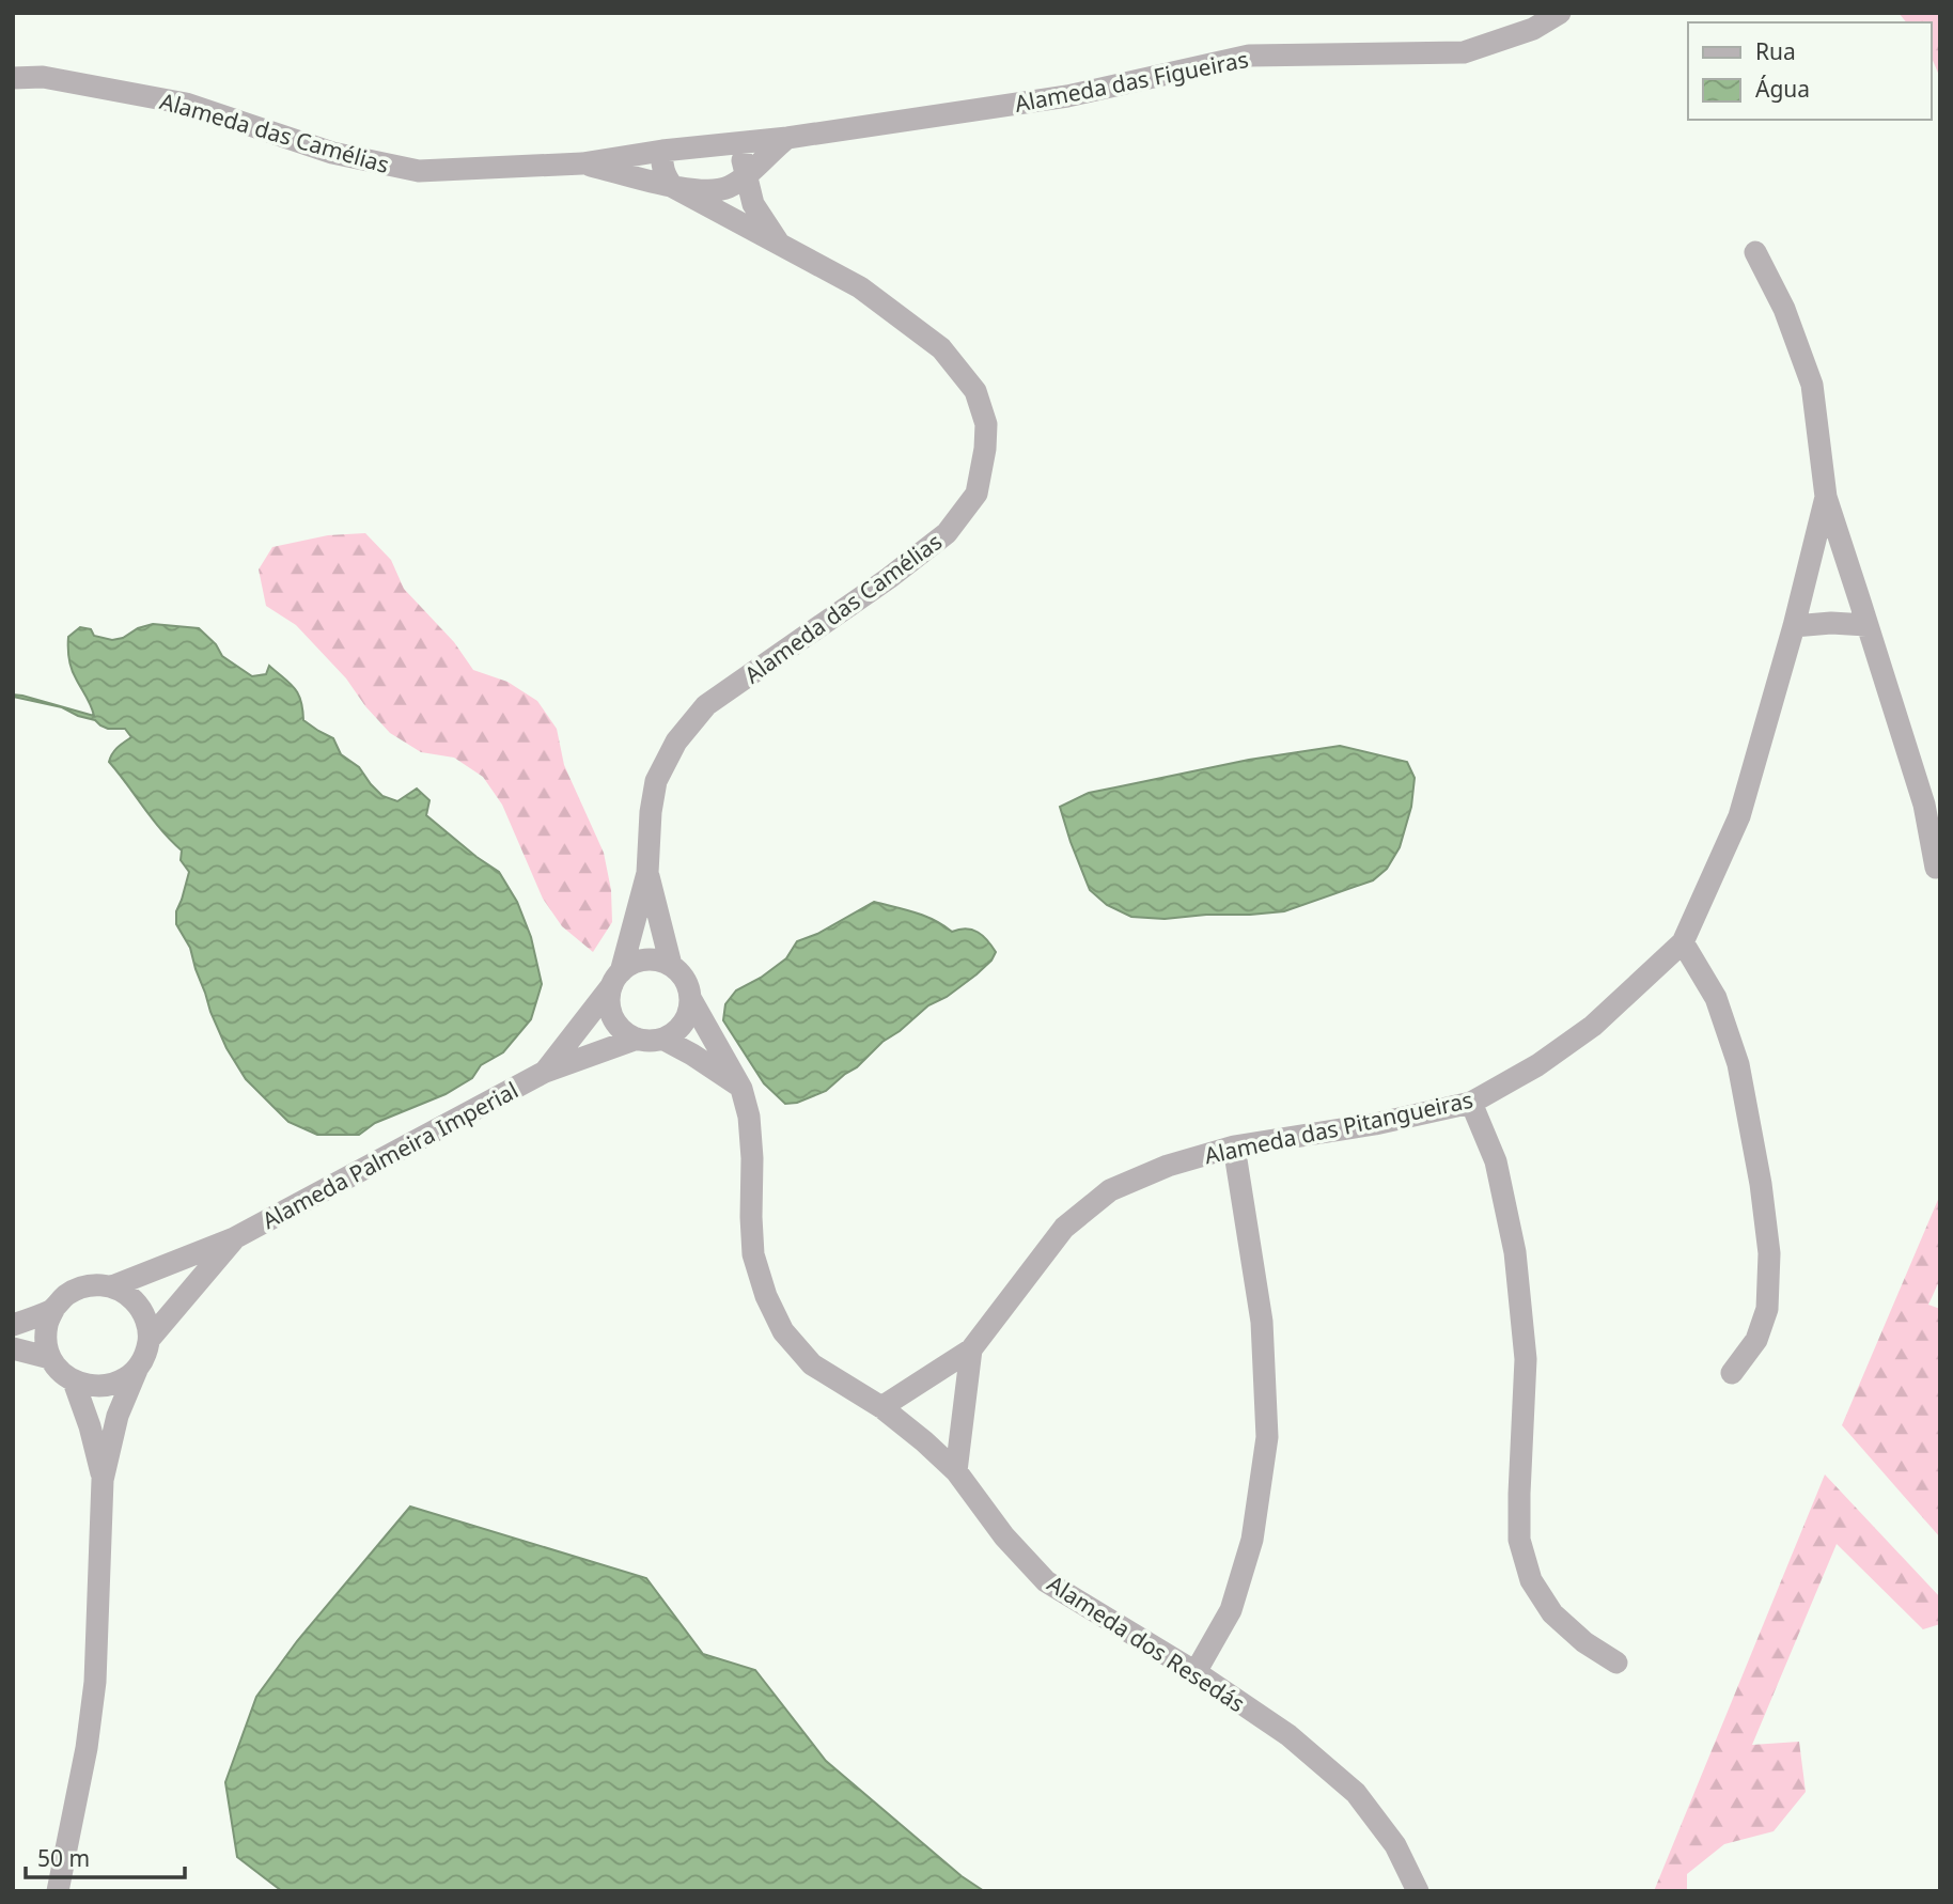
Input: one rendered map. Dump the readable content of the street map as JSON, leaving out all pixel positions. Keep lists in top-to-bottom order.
{
  "streets": {
    "street": [
      "Alameda das Figueiras",
      "Alameda das Camélias",
      "Alameda das Pitangueiras",
      "Alameda Palmeira Imperial",
      "Alameda dos Resedás"
    ]
  },
  "crossings": [
    ["Alameda das Figueiras", "Alameda das Camélias"],
    ["Alameda das Pitangueiras", "Alameda dos Resedás"],
    ["Alameda Palmeira Imperial", "Alameda dos Resedás"]
  ],
  "legend": ["Rua", "Água"],
  "scale_bar": "50 m"
}
